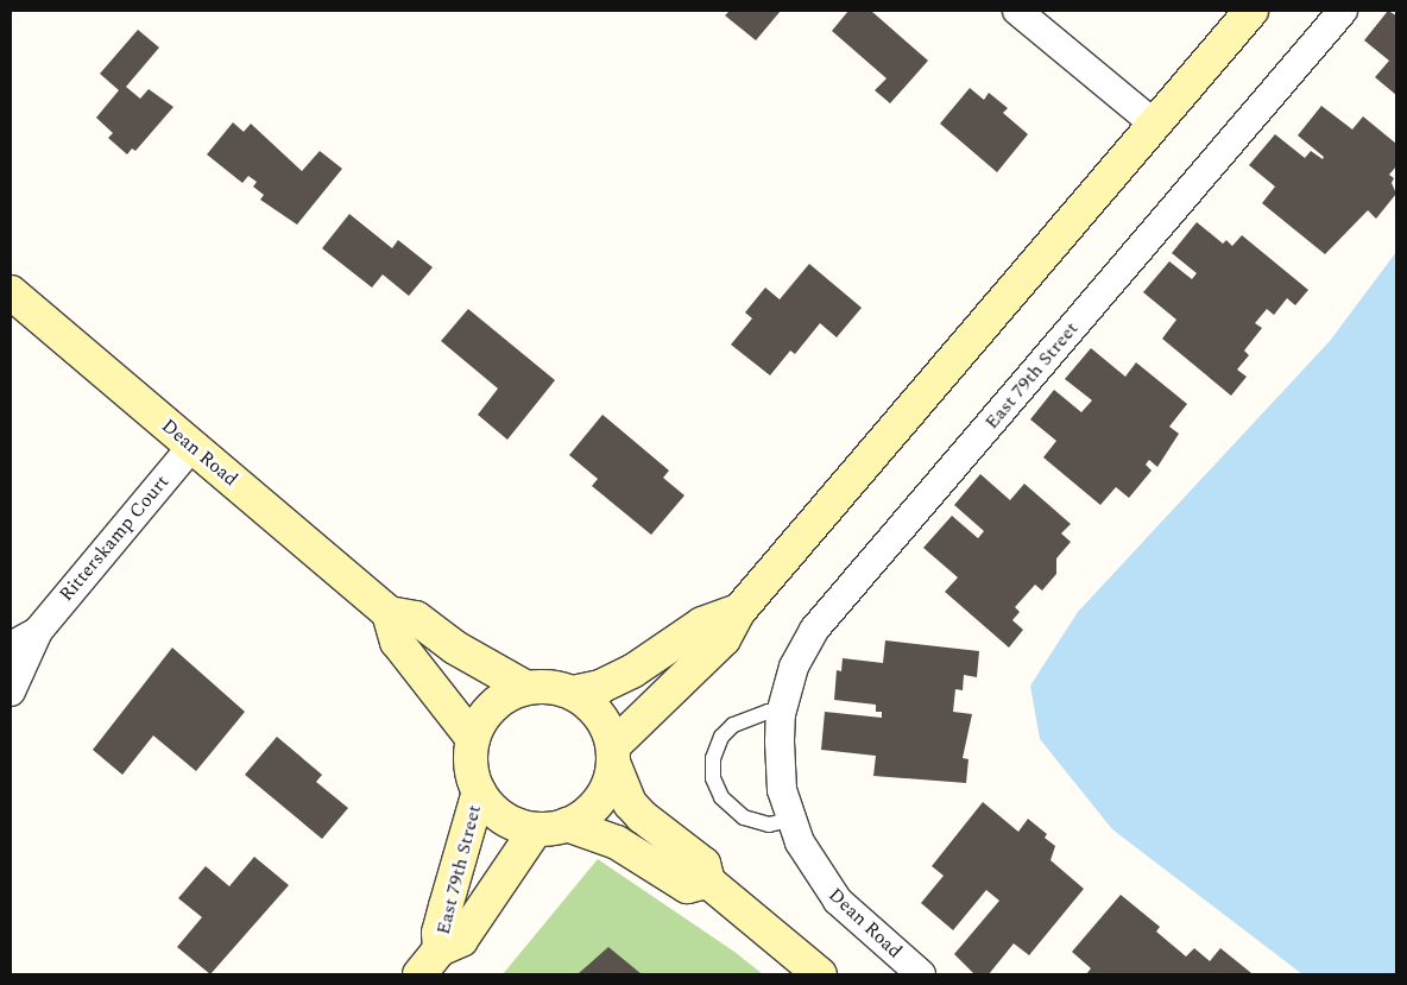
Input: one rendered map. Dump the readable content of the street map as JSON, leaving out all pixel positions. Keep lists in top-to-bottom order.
{
  "streets": {
    "street": ["East 79th Street", "Dean Road", "Ritterskamp Court"]
  },
  "crossings": [
    ["East 79th Street", "Dean Road"],
    ["Dean Road", "Ritterskamp Court"]
  ]
}
